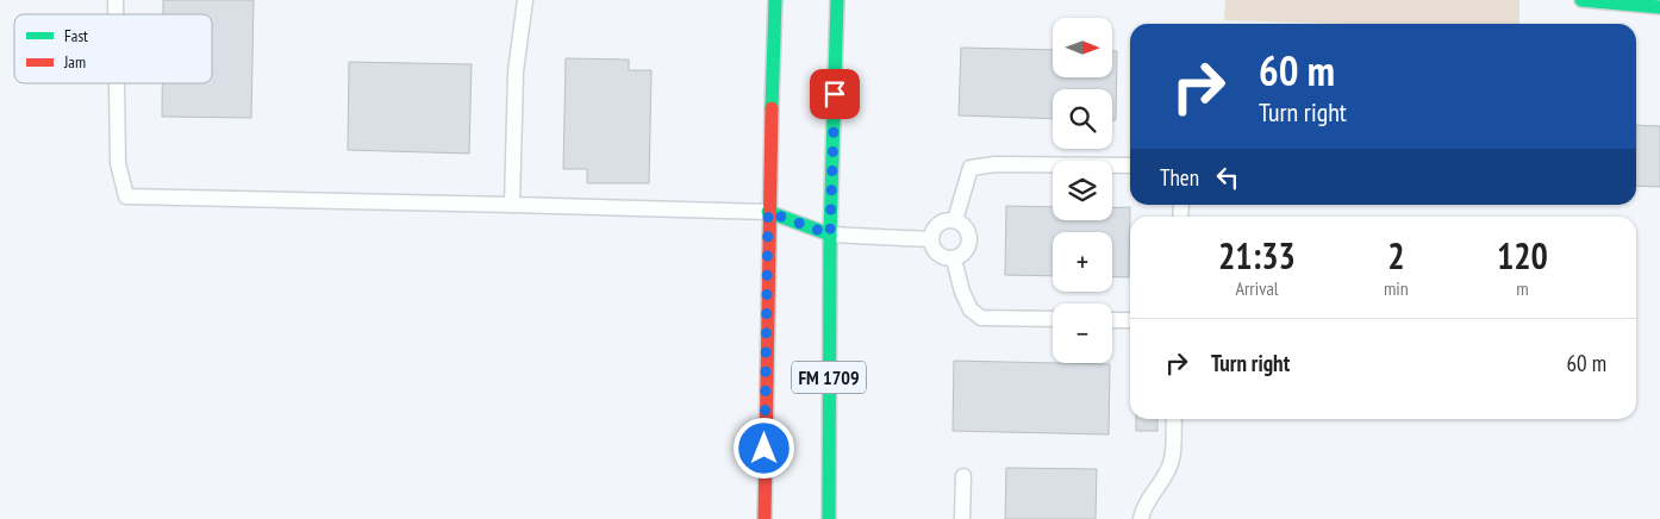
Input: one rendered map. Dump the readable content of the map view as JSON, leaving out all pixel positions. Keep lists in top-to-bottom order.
{
  "streets": {
    "main road": ["FM 1709"]
  },
  "legend": ["Fast", "Jam"],
  "north": "right",
  "page": {
    "map_buttons": ["+", "−"],
    "turn": ["60 m", "Turn right"],
    "then": "Then",
    "eta": [
      "21:33",
      "Arrival",
      "2",
      "min",
      "120",
      "m"
    ],
    "list": [
      {
        "name": "Turn right",
        "value": "60 m"
      }
    ]
  }
}
